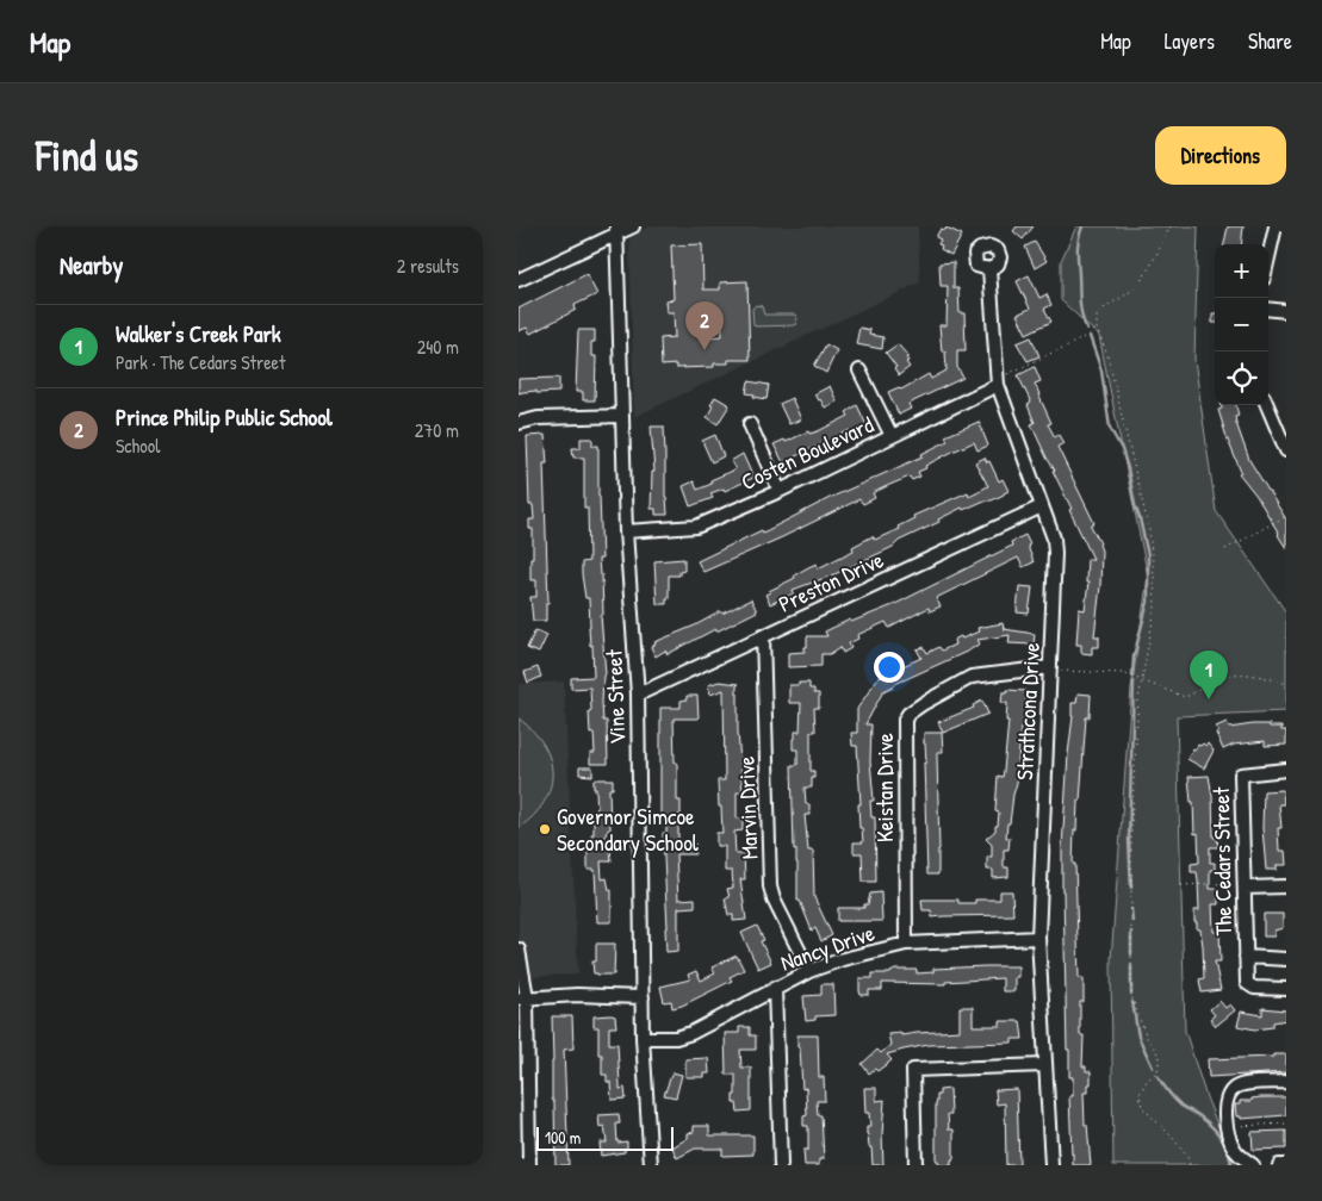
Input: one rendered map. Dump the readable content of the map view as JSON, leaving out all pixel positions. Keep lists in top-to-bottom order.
{
  "streets": {
    "street": [
      "Costen Boulevard",
      "Preston Drive",
      "Vine Street",
      "Strathcona Drive",
      "Keistan Drive",
      "Marvin Drive",
      "The Cedars Street",
      "Nancy Drive"
    ]
  },
  "crossings": [
    ["Costen Boulevard", "Vine Street"],
    ["Costen Boulevard", "Strathcona Drive"],
    ["Preston Drive", "Vine Street"],
    ["Preston Drive", "Strathcona Drive"],
    ["Preston Drive", "Marvin Drive"],
    ["Vine Street", "Nancy Drive"],
    ["Strathcona Drive", "Keistan Drive"],
    ["Strathcona Drive", "Nancy Drive"],
    ["Keistan Drive", "Nancy Drive"],
    ["Marvin Drive", "Nancy Drive"]
  ],
  "places": ["Governor Simcoe Secondary School"],
  "scale_bar": "100 m",
  "page": {
    "header": "Map",
    "nav": ["Map", "Layers", "Share"],
    "buttons": "Directions",
    "title": "Find us",
    "heading": ["Nearby", "2 results"],
    "map_buttons": ["+", "−"],
    "pins": ["2", "1"],
    "list": [
      {
        "mark": "1",
        "name": "Walker's Creek Park",
        "note": "Park · The Cedars Street",
        "value": "240 m"
      },
      {
        "mark": "2",
        "name": "Prince Philip Public School",
        "note": "School",
        "value": "270 m"
      }
    ],
    "scale": "100 m"
  }
}
